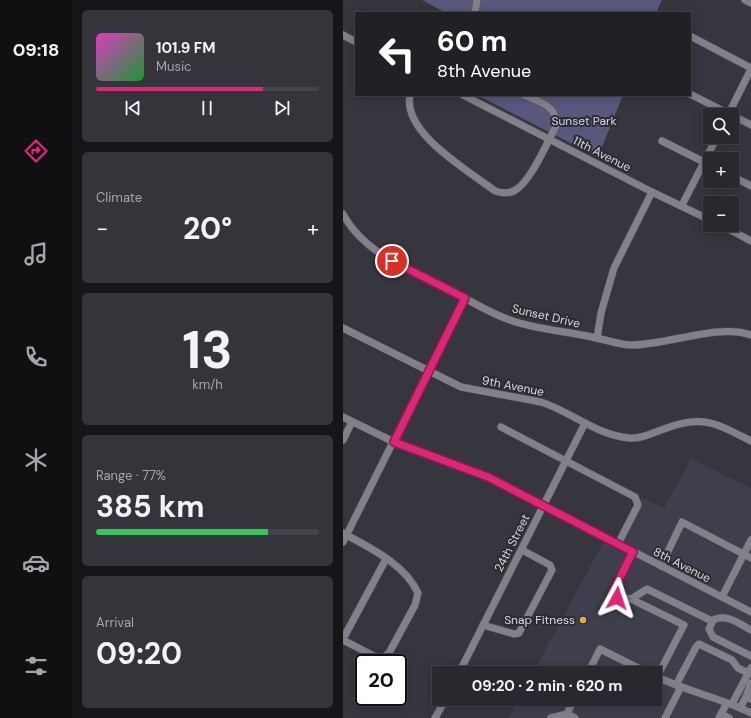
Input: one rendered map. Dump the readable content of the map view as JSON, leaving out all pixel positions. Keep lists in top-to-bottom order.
{
  "streets": {
    "street": [
      "11th Avenue",
      "Sunset Drive",
      "9th Avenue",
      "24th Street",
      "8th Avenue"
    ]
  },
  "crossings": [
    ["9th Avenue", "24th Street"],
    ["24th Street", "8th Avenue"]
  ],
  "parks": ["Sunset Park"],
  "places": ["Snap Fitness"],
  "page": {
    "tabs": "09:18",
    "turn": ["60 m", "8th Avenue"],
    "song": ["101.9 FM", "Music"],
    "map_buttons": ["+", "−"],
    "tile": [
      "Climate",
      ["13", "km/h"],
      ["Range · 77%", "385 km"],
      ["Arrival", "09:20"]
    ],
    "heat": ["−", "20°", "+"],
    "limit": "20",
    "trip": "09:20 · 2 min · 620 m"
  }
}
